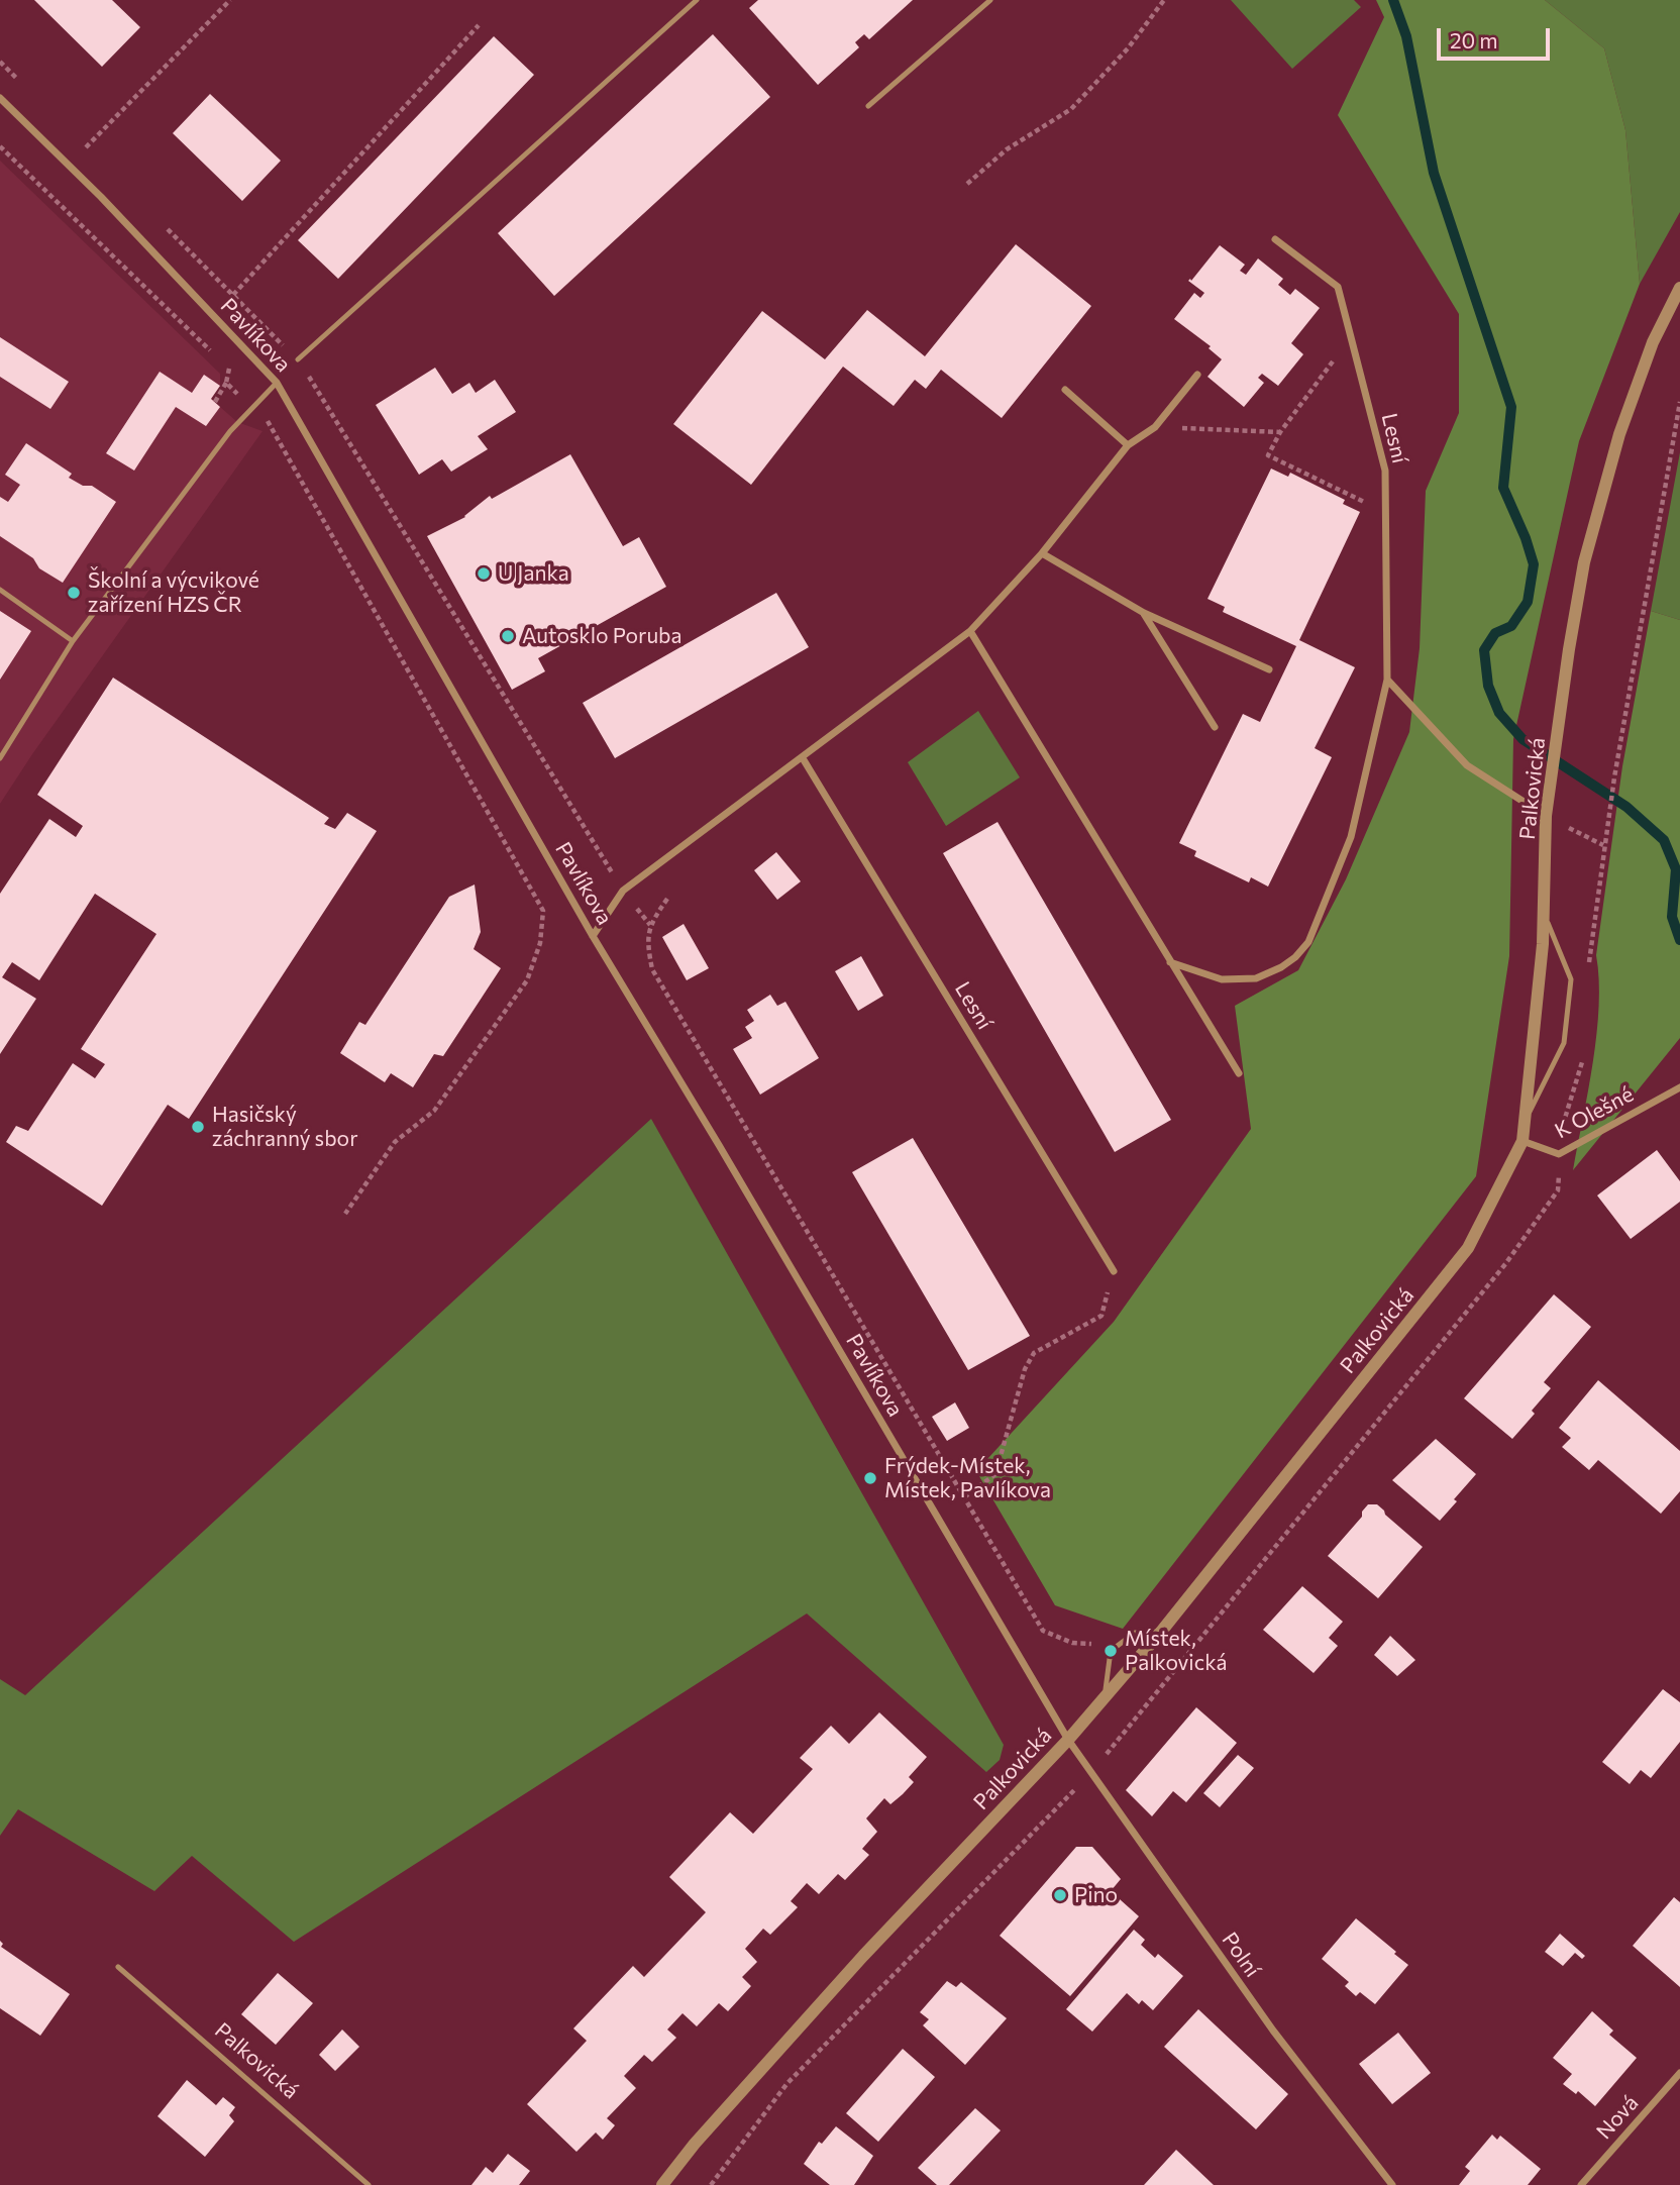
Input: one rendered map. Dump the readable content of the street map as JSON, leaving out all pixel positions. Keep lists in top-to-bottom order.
{
  "streets": {
    "street": [
      "Pavlíkova",
      "Lesní",
      "Palkovická",
      "K Olešné",
      "Polní",
      "Nová"
    ]
  },
  "crossings": [
    ["Pavlíkova", "Palkovická"],
    ["Pavlíkova", "Polní"],
    ["Palkovická", "K Olešné"],
    ["Palkovická", "Polní"]
  ],
  "places": [
    "U Janka",
    "Školní a výcvikové zařízení HZS ČR",
    "Autosklo Poruba",
    "Hasičský záchranný sbor",
    "Frýdek-Místek, Místek, Pavlíkova",
    "Místek, Palkovická",
    "Pino"
  ],
  "scale_bar": "20 m"
}
